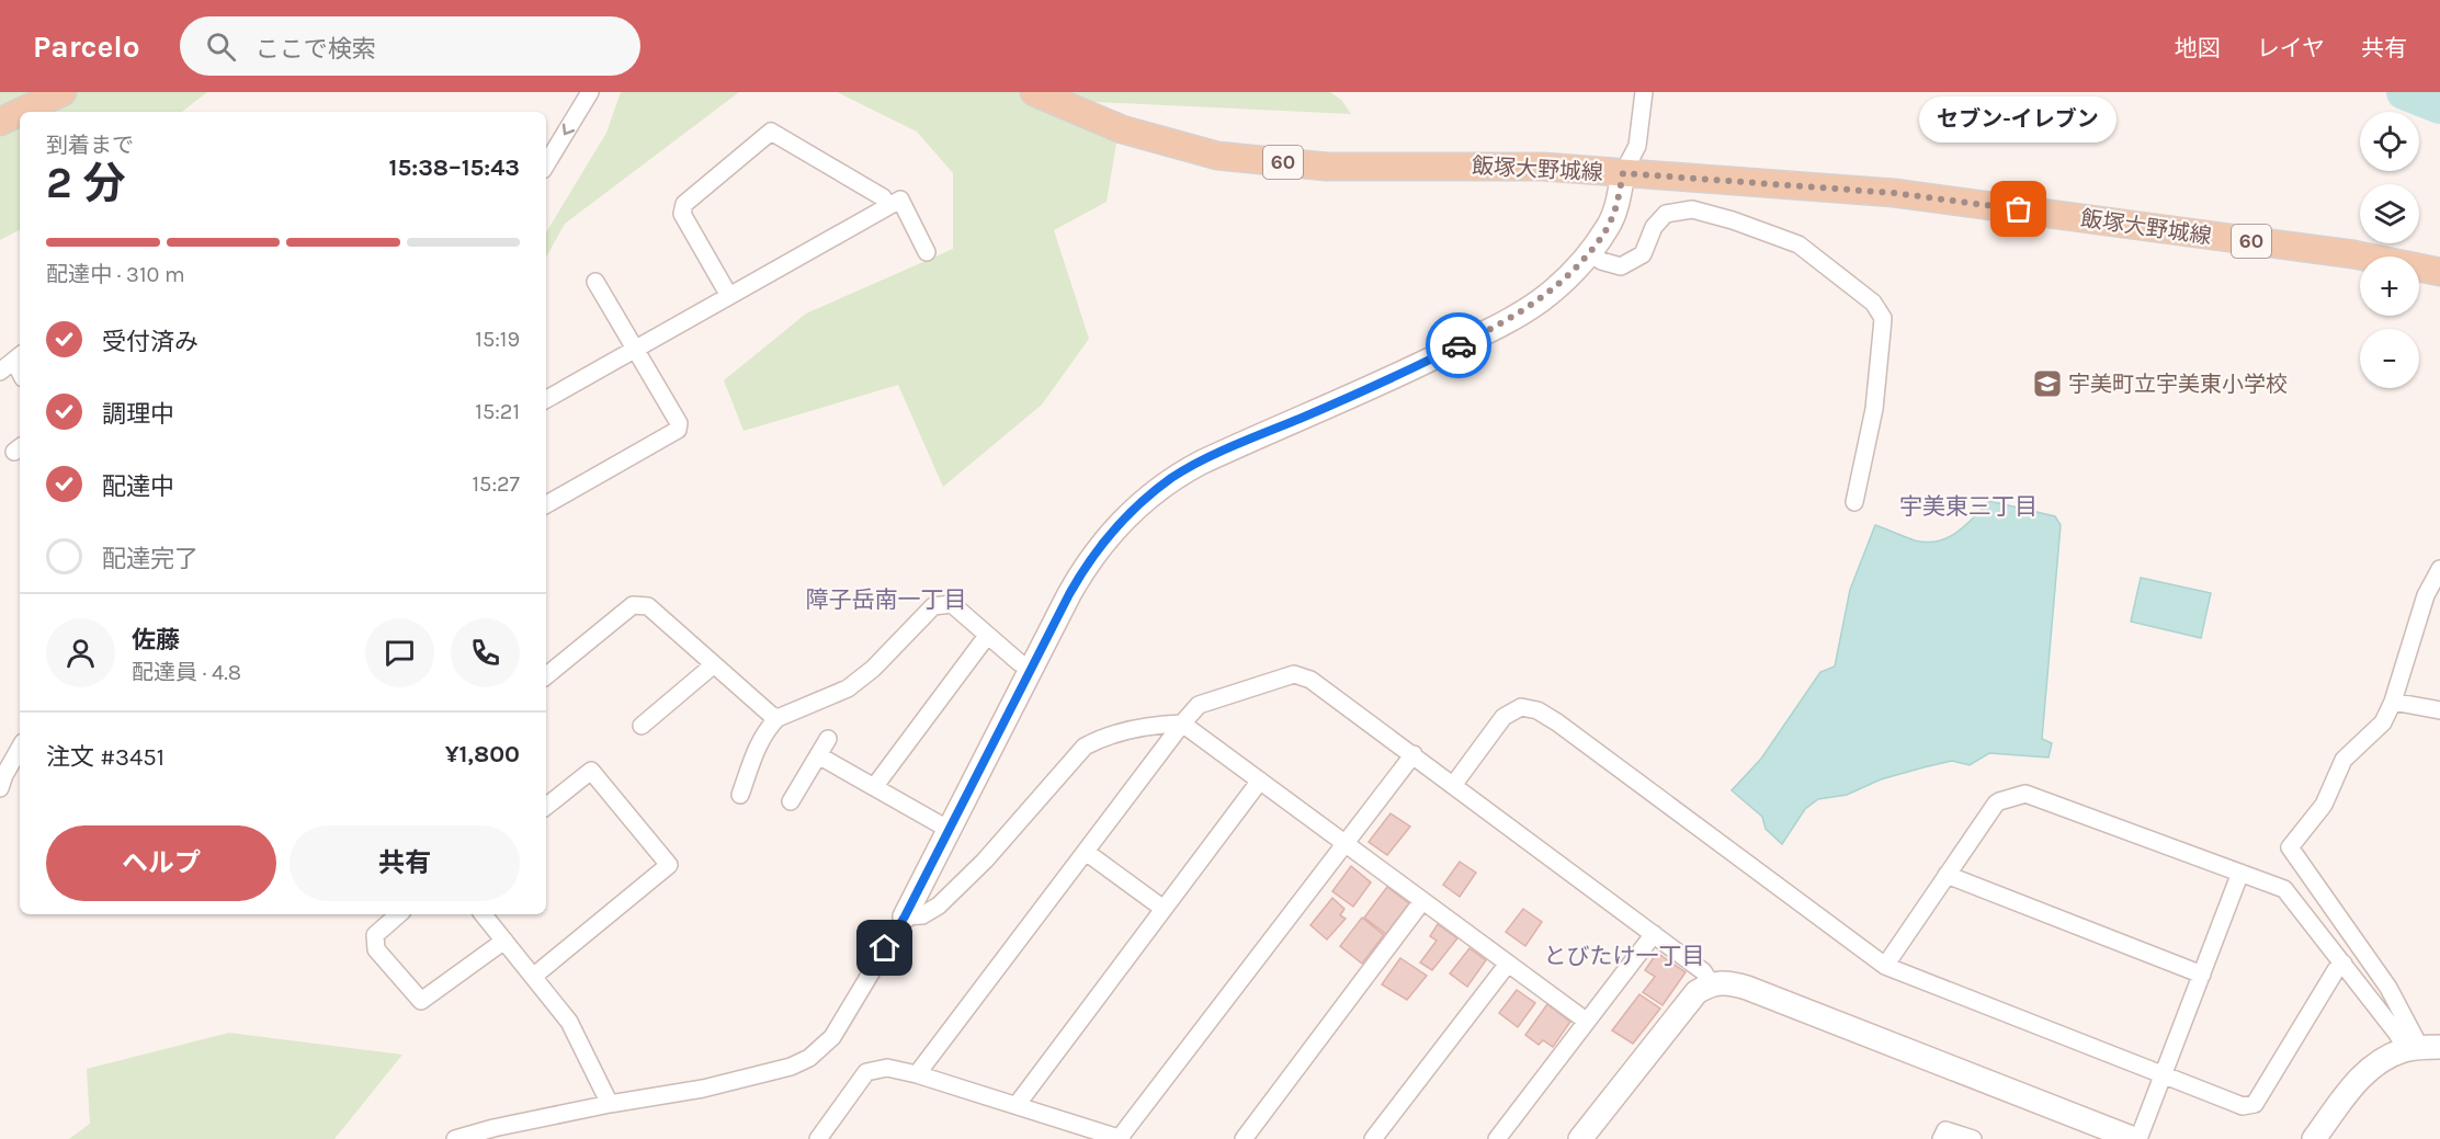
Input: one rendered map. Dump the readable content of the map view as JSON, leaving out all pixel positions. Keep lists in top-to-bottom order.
{
  "streets": {
    "main road": ["60", "飯塚大野城線"]
  },
  "districts": ["宇美東三丁目", "障子岳南一丁目", "とびたけ一丁目"],
  "places": {
    "other": ["セブン-イレブン"],
    "school or university": ["宇美町立宇美東小学校"]
  },
  "page": {
    "header": "Parcelo",
    "search": "ここで検索",
    "nav": ["地図", "レイヤ", "共有"],
    "bubble": "セブン-イレブン",
    "map_buttons": ["+", "−"],
    "heading": ["2 分", "到着まで", "15:38–15:43"],
    "panel": [
      "佐藤",
      "配達員 · 4.8",
      "注文 #3451",
      "¥1,800"
    ],
    "bar": "配達中 · 310 m",
    "list": [
      ["受付済み", "15:19"],
      ["調理中", "15:21"],
      ["配達中", "15:27"],
      "配達完了"
    ],
    "buttons": ["ヘルプ", "共有"]
  }
}
